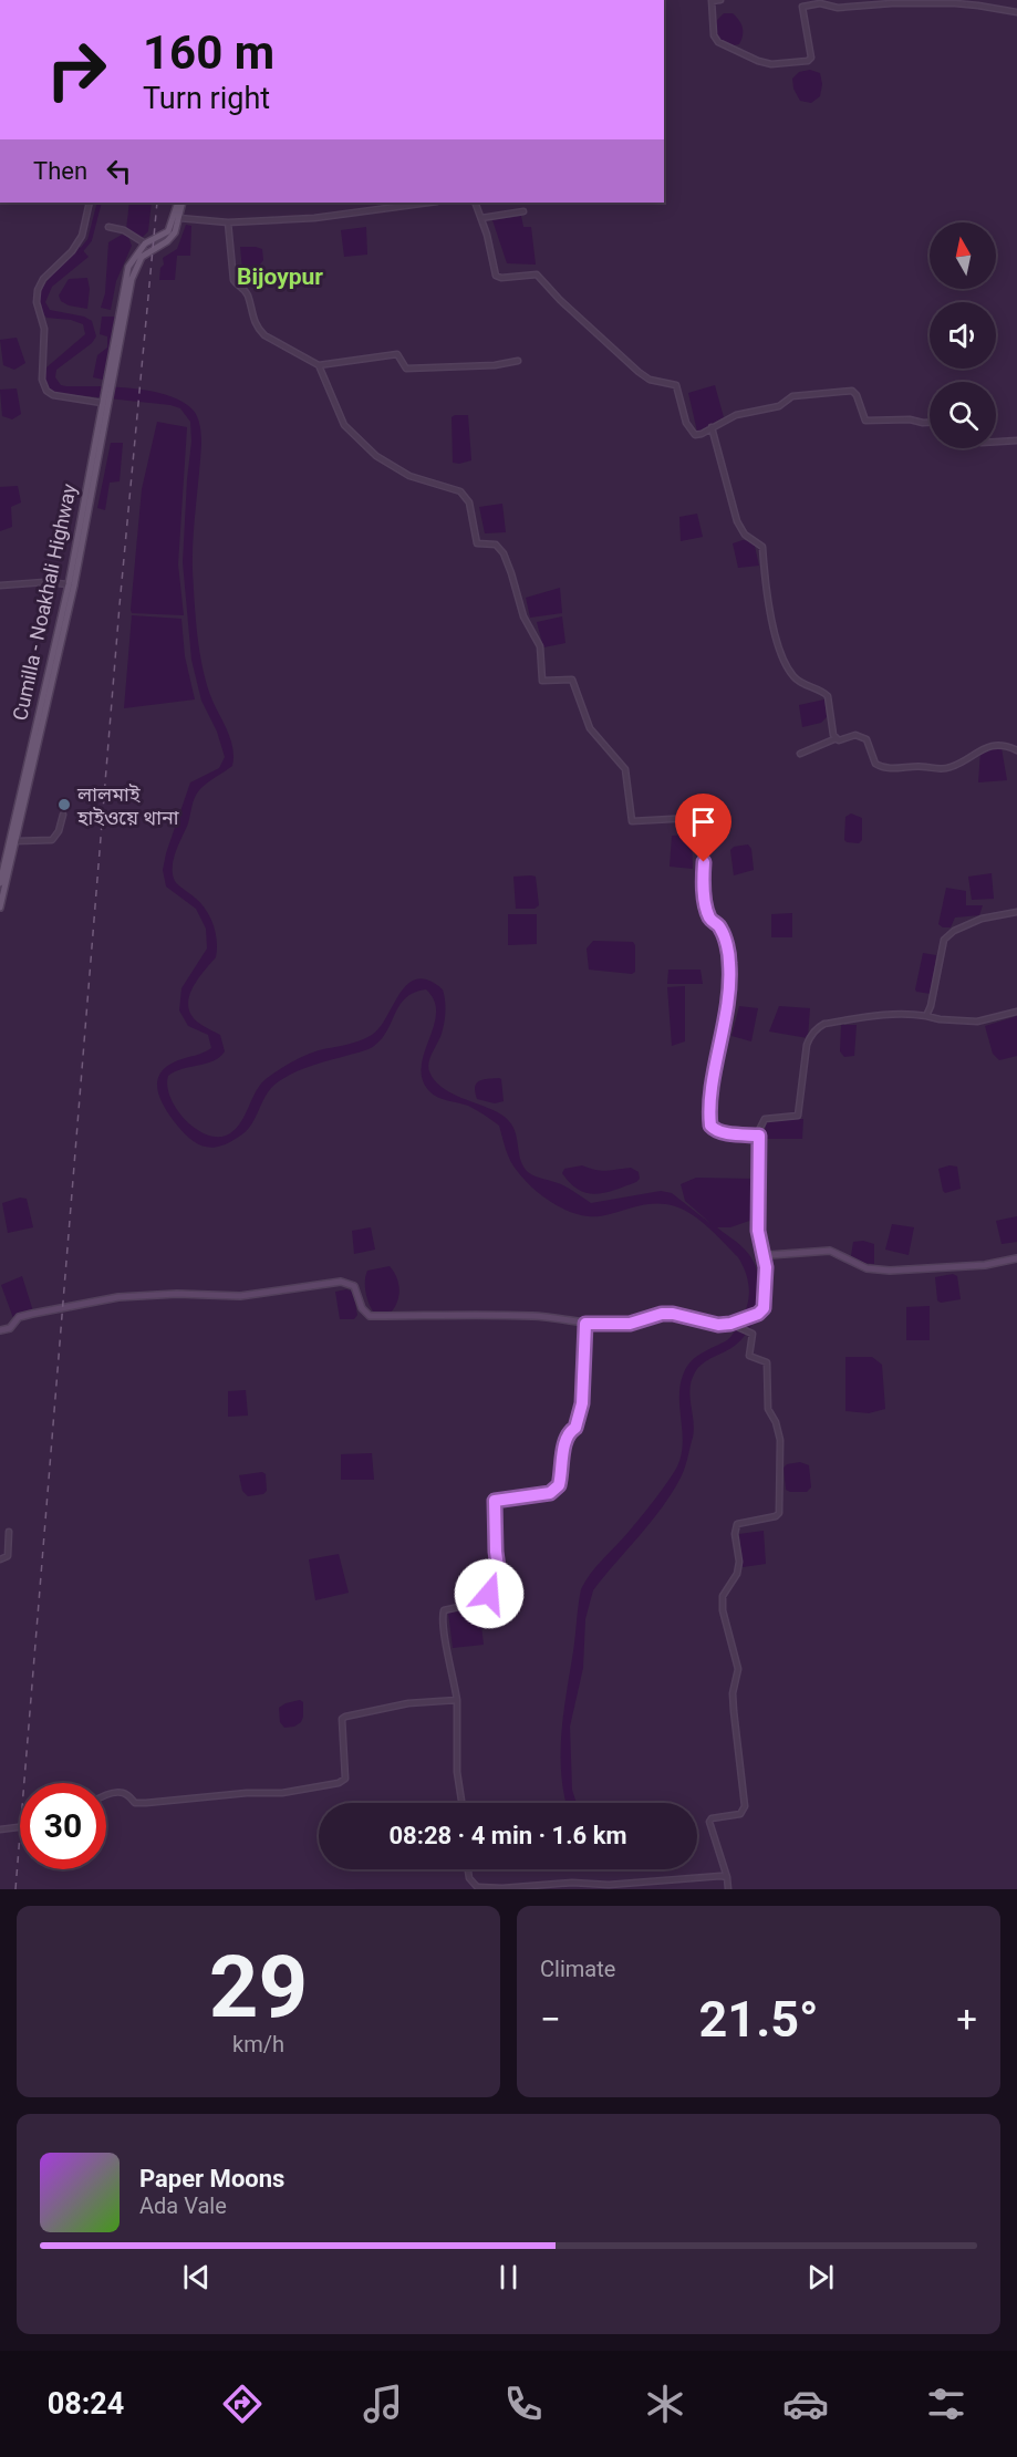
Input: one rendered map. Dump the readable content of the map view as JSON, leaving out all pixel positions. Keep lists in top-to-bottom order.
{
  "streets": {
    "main road": ["Cumilla - Noakhali Highway"]
  },
  "districts": ["Bijoypur"],
  "places": ["লালমাই হাইওয়ে থানা"],
  "north": "top",
  "page": {
    "turn": ["160 m", "Turn right"],
    "then": "Then",
    "limit": "30",
    "trip": "08:28 · 4 min · 1.6 km",
    "tile": [
      ["29", "km/h"],
      "Climate"
    ],
    "heat": ["−", "21.5°", "+"],
    "song": ["Paper Moons", "Ada Vale"],
    "tabs": "08:24"
  }
}
